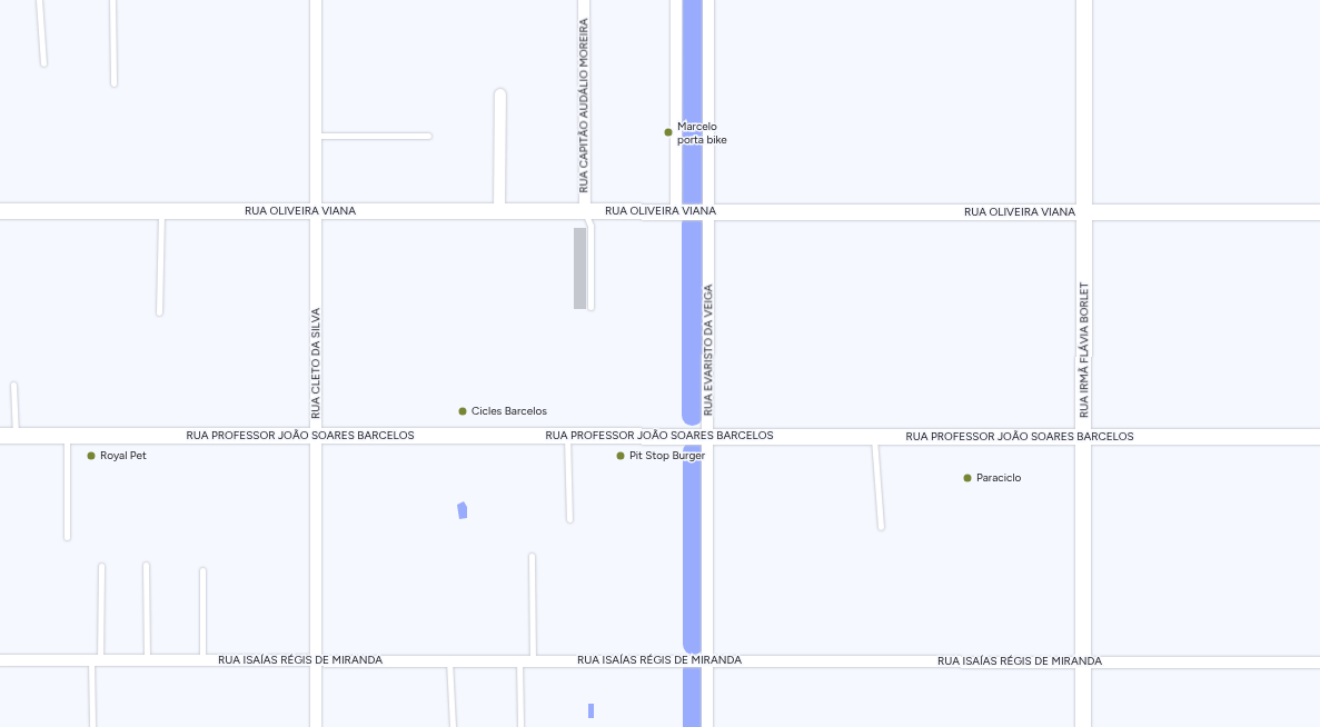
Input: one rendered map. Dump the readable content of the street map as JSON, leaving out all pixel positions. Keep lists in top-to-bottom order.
{
  "streets": {
    "main road": ["RUA OLIVEIRA VIANA", "RUA IRMÃ FLÁVIA BORLET", "RUA PROFESSOR JOÃO SOARES BARCELOS"],
    "street": [
      "RUA CAPITÃO AUDÁLIO MOREIRA",
      "RUA EVARISTO DA VEIGA",
      "RUA CLETO DA SILVA",
      "RUA ISAÍAS RÉGIS DE MIRANDA"
    ]
  },
  "crossings": [
    ["RUA CAPITÃO AUDÁLIO MOREIRA", "RUA OLIVEIRA VIANA"],
    ["RUA OLIVEIRA VIANA", "RUA EVARISTO DA VEIGA"],
    ["RUA OLIVEIRA VIANA", "RUA IRMÃ FLÁVIA BORLET"],
    ["RUA OLIVEIRA VIANA", "RUA CLETO DA SILVA"],
    ["RUA EVARISTO DA VEIGA", "RUA PROFESSOR JOÃO SOARES BARCELOS"],
    ["RUA EVARISTO DA VEIGA", "RUA ISAÍAS RÉGIS DE MIRANDA"],
    ["RUA IRMÃ FLÁVIA BORLET", "RUA PROFESSOR JOÃO SOARES BARCELOS"],
    ["RUA IRMÃ FLÁVIA BORLET", "RUA ISAÍAS RÉGIS DE MIRANDA"],
    ["RUA CLETO DA SILVA", "RUA PROFESSOR JOÃO SOARES BARCELOS"],
    ["RUA CLETO DA SILVA", "RUA ISAÍAS RÉGIS DE MIRANDA"]
  ],
  "places": [
    "Marcelo porta bike",
    "Cicles Barcelos",
    "Royal Pet",
    "Pit Stop Burger",
    "Paraciclo"
  ]
}
